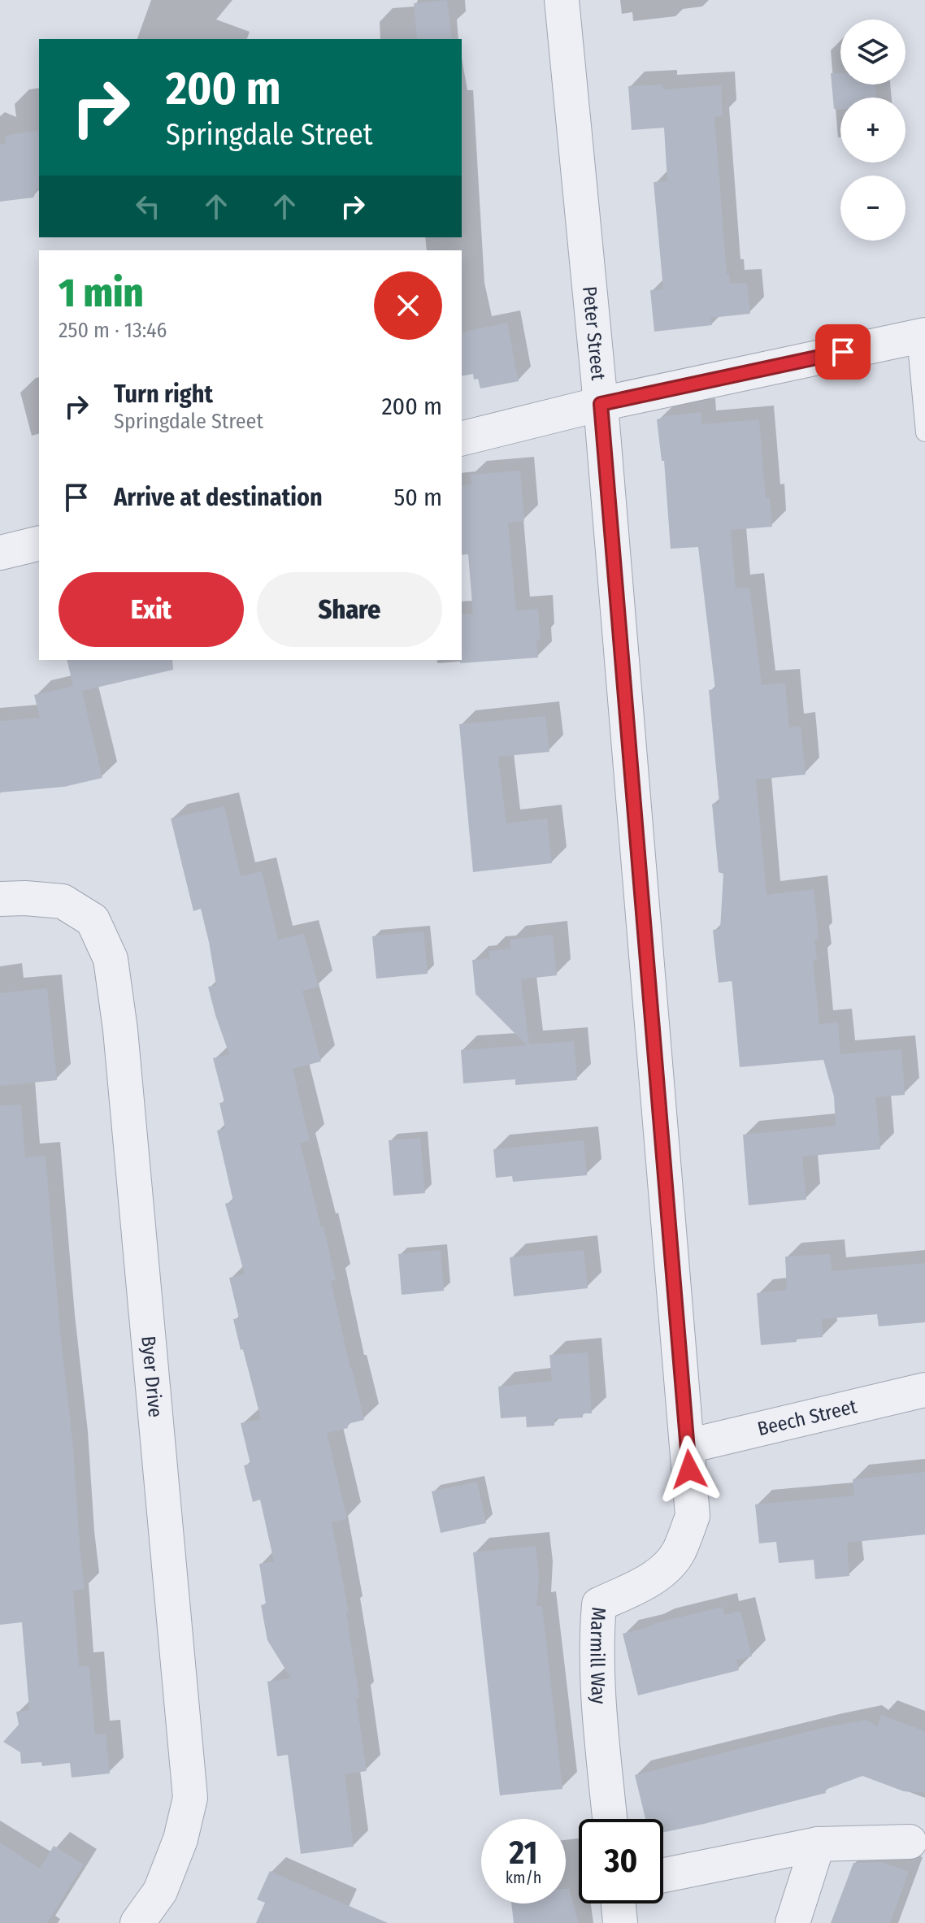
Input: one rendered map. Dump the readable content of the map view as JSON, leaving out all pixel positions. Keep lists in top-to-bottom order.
{
  "streets": {
    "street": [
      "Peter Street",
      "Byer Drive",
      "Beech Street",
      "Marmill Way"
    ]
  },
  "crossings": [
    ["Peter Street", "Beech Street"],
    ["Peter Street", "Marmill Way"],
    ["Beech Street", "Marmill Way"]
  ],
  "page": {
    "map_buttons": ["+", "−"],
    "turn": ["200 m", "Springdale Street"],
    "heading": ["1 min", "250 m · 13:46"],
    "list": [
      {
        "name": "Turn right",
        "note": "Springdale Street",
        "value": "200 m"
      },
      {
        "name": "Arrive at destination",
        "value": "50 m"
      }
    ],
    "buttons": ["Exit", "Share"],
    "speed": "21 km/h",
    "limit": "30"
  }
}
